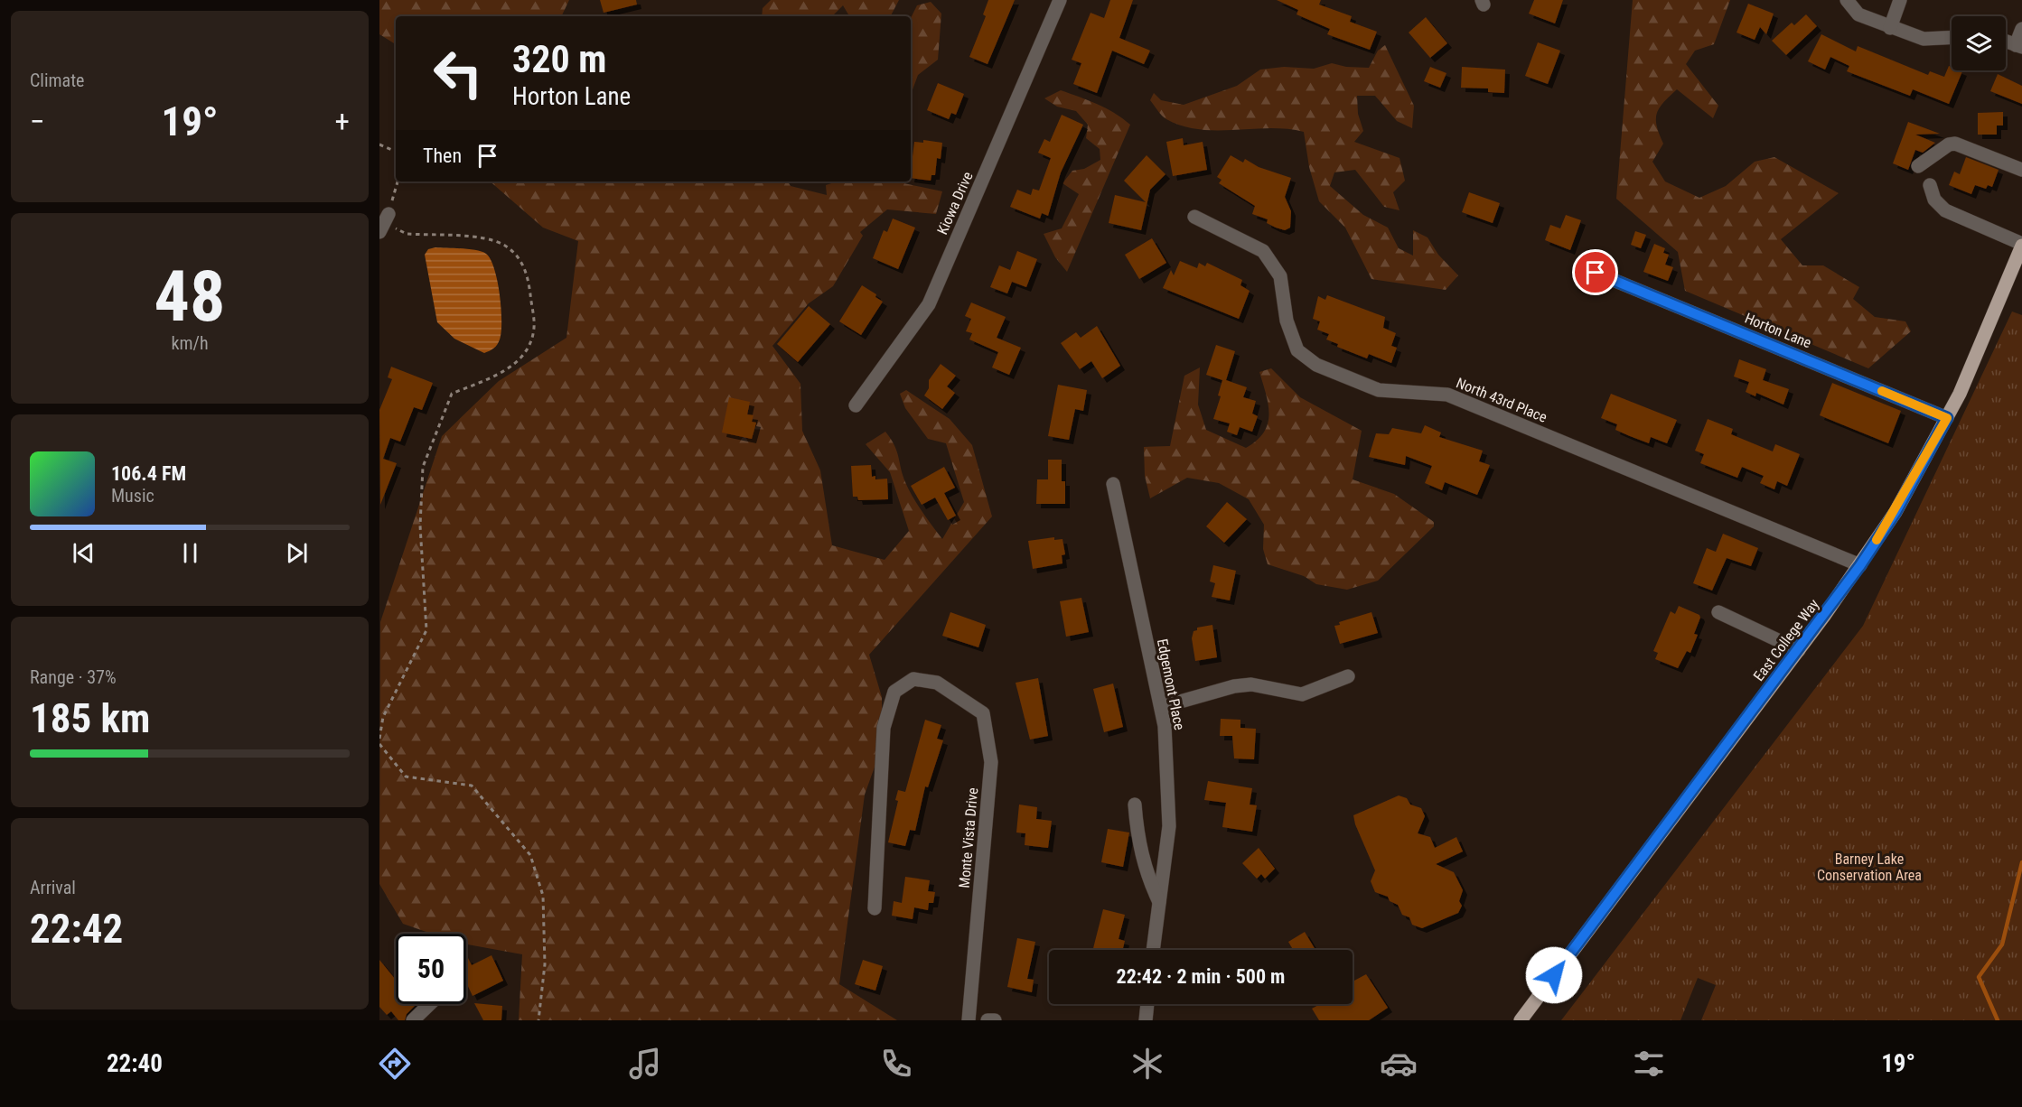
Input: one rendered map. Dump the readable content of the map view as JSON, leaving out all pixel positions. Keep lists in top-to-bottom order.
{
  "streets": {
    "main road": ["East College Way"],
    "street": [
      "Kiowa Drive",
      "Horton Lane",
      "North 43rd Place",
      "Edgemont Place",
      "Monte Vista Drive"
    ]
  },
  "crossings": [
    ["Horton Lane", "East College Way"],
    ["North 43rd Place", "East College Way"]
  ],
  "parks": ["Barney Lake Conservation Area"],
  "page": {
    "tile": [
      "Climate",
      ["48", "km/h"],
      ["Range · 37%", "185 km"],
      ["Arrival", "22:42"]
    ],
    "turn": ["320 m", "Horton Lane"],
    "heat": ["−", "19°", "+"],
    "then": "Then",
    "song": ["106.4 FM", "Music"],
    "limit": "50",
    "trip": "22:42 · 2 min · 500 m",
    "tabs": ["22:40", "19°"]
  }
}
